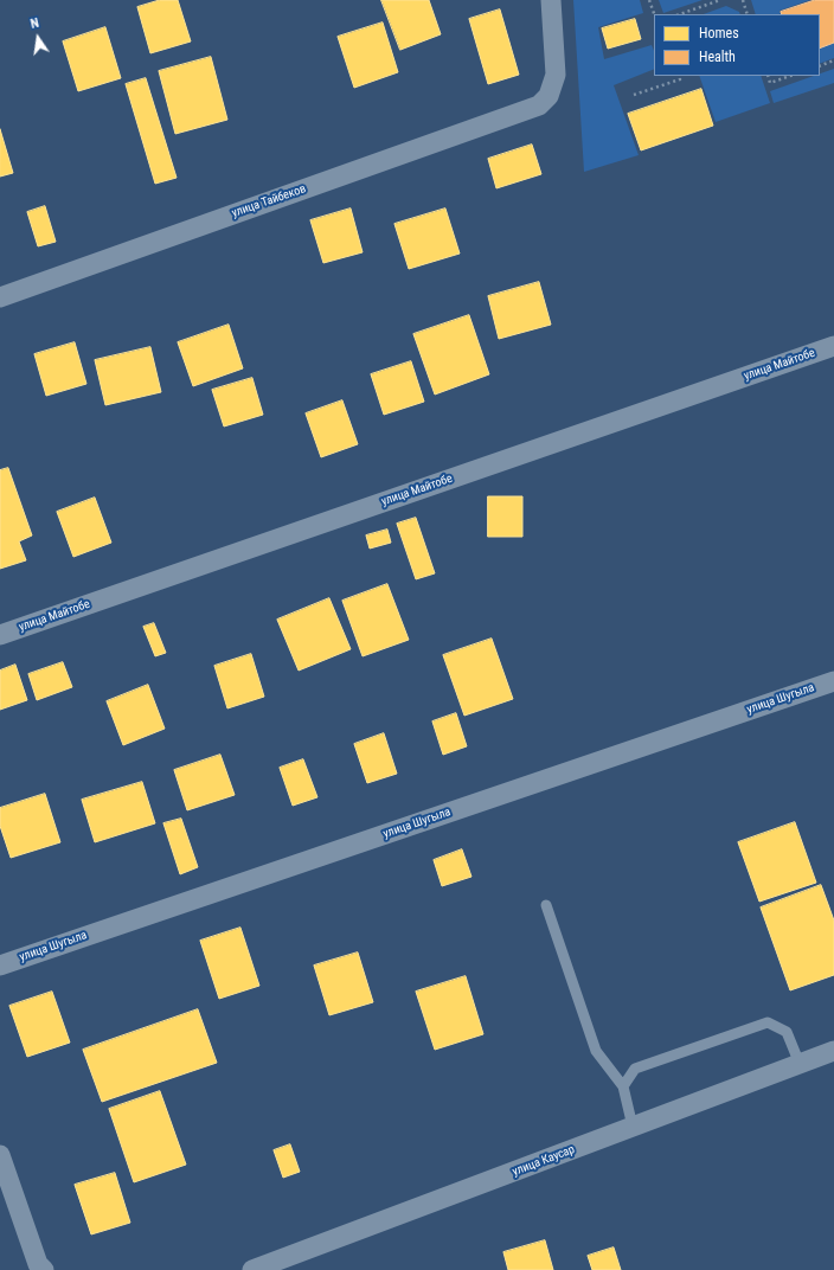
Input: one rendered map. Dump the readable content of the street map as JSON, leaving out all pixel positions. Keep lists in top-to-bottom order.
{
  "streets": {
    "street": [
      "улица Тайбеков",
      "улица Майтобе",
      "улица Шугыла",
      "улица Каусар"
    ]
  },
  "legend": ["Homes", "Health"],
  "north": "top"
}
